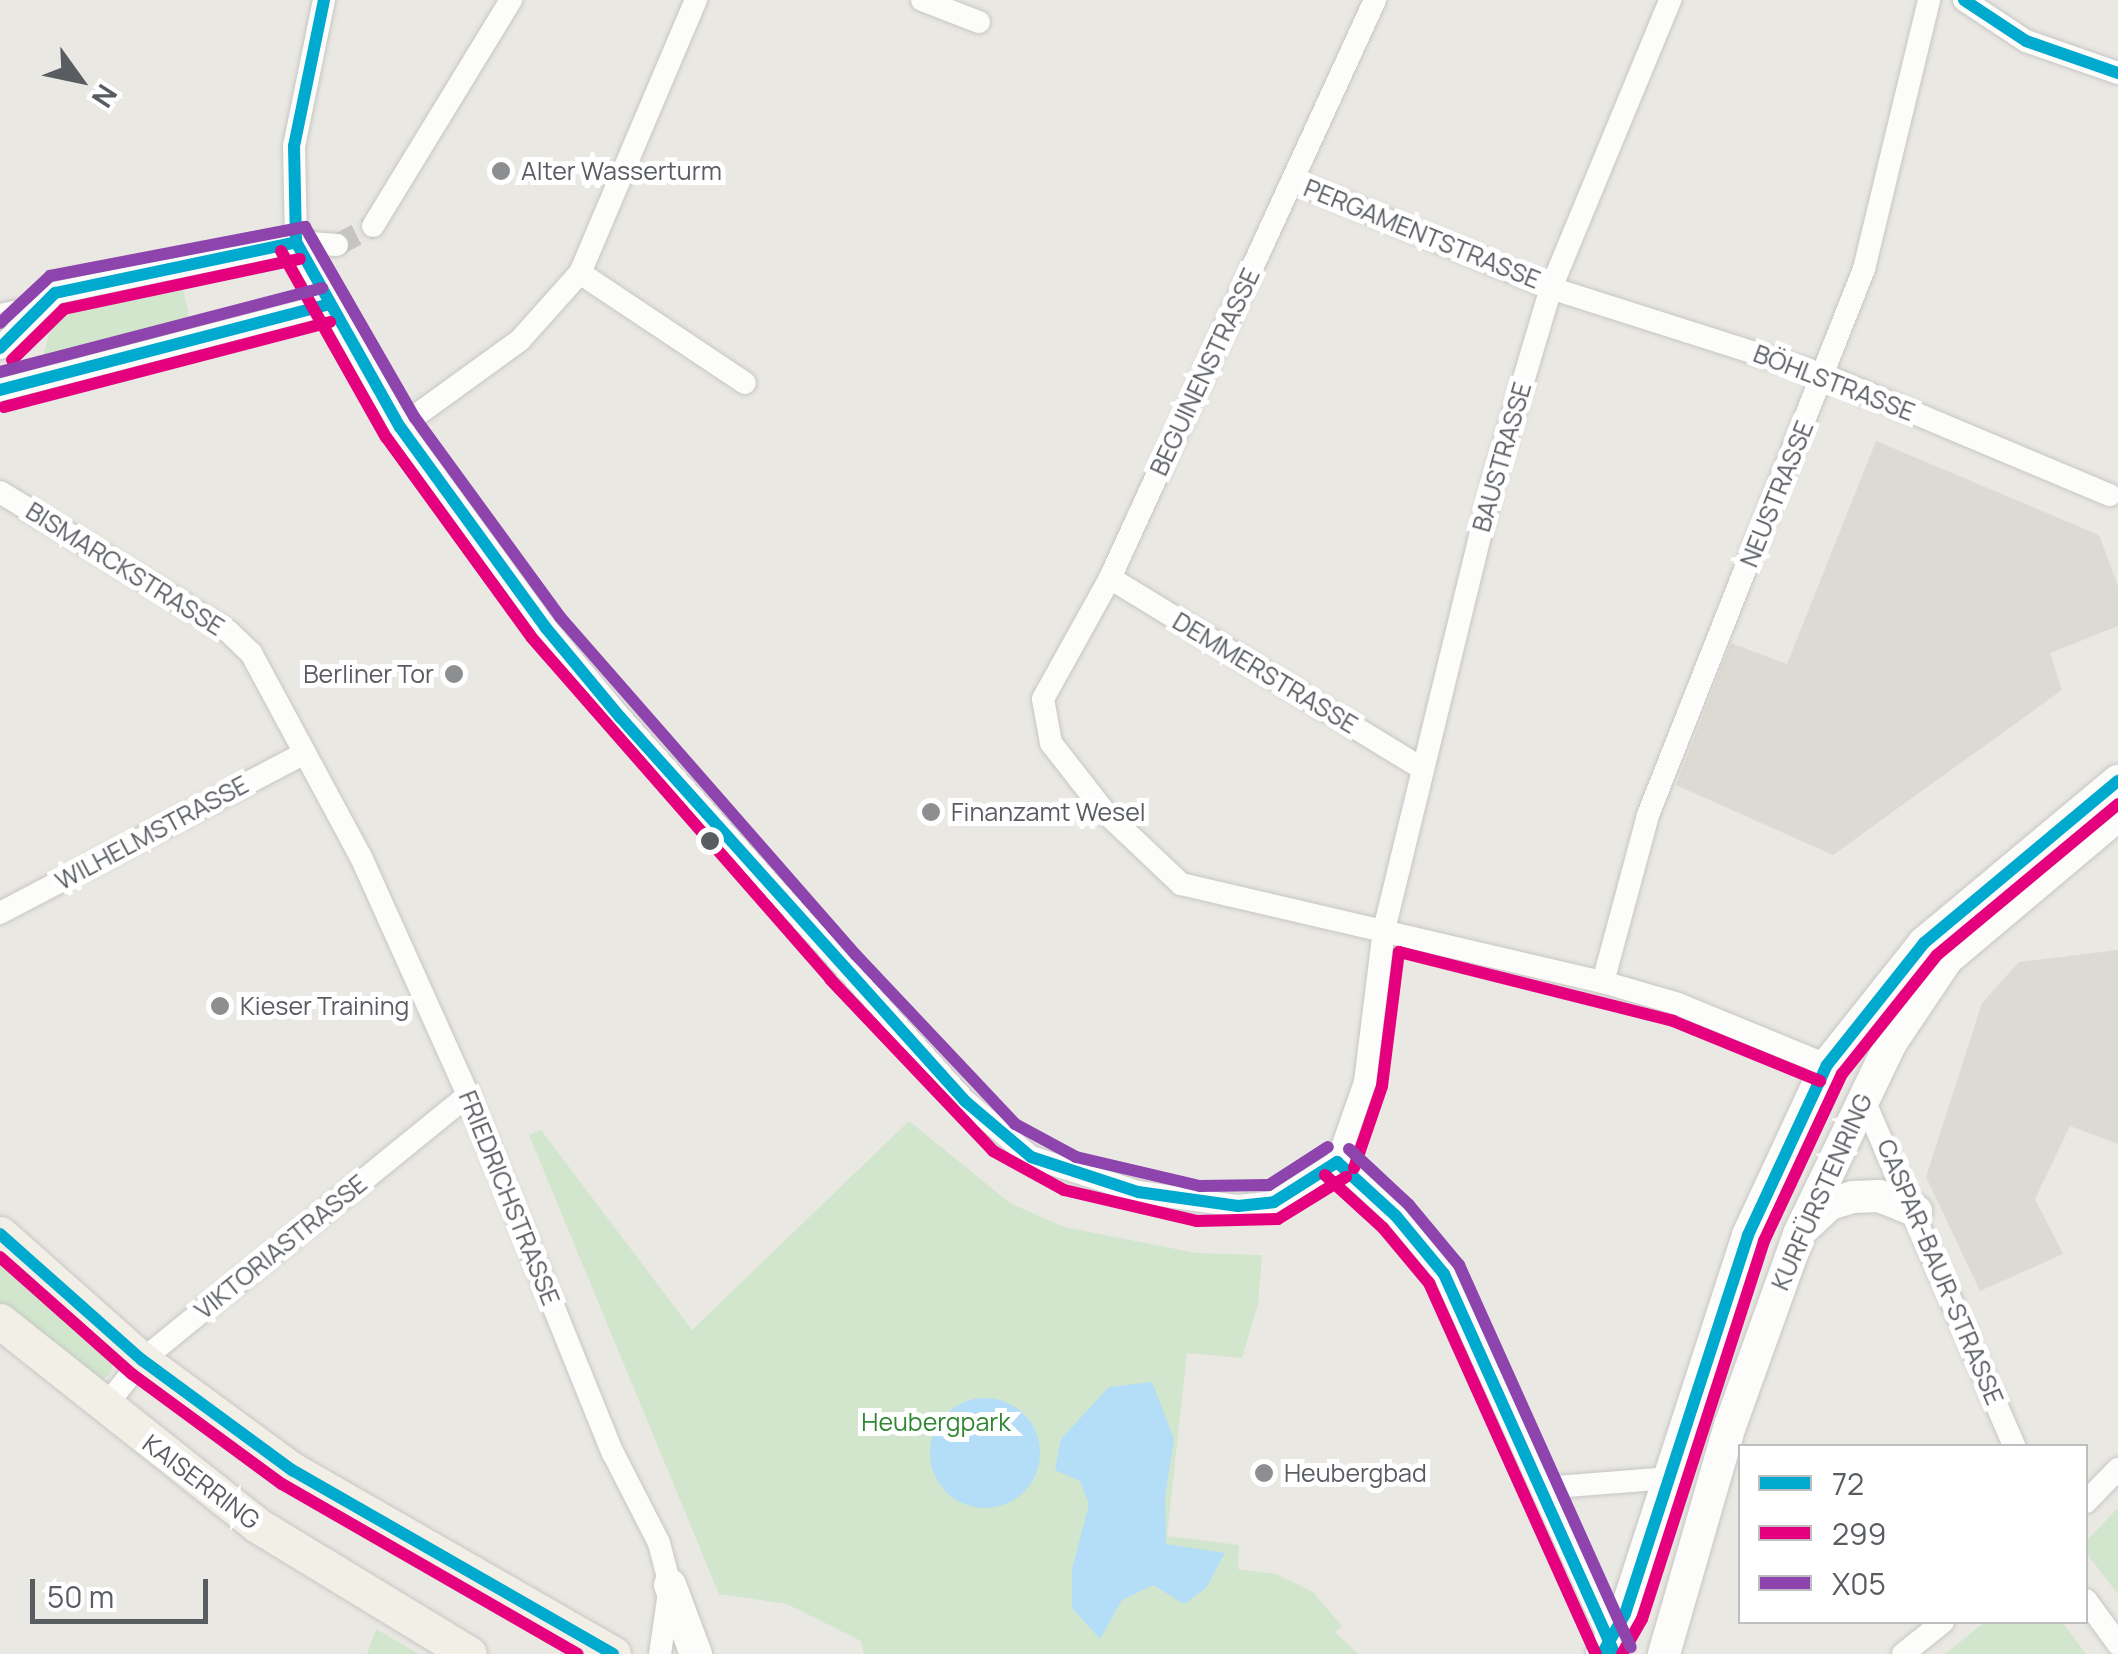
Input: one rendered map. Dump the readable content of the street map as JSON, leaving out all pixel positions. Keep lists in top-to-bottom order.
{
  "streets": {
    "main road": ["KURFÜRSTENRING", "KAISERRING"],
    "street": [
      "PERGAMENTSTRASSE",
      "BEGUINENSTRASSE",
      "BÖHLSTRASSE",
      "BAUSTRASSE",
      "NEUSTRASSE",
      "BISMARCKSTRASSE",
      "DEMMERSTRASSE",
      "WILHELMSTRASSE",
      "FRIEDRICHSTRASSE",
      "VIKTORIASTRASSE",
      "CASPAR-BAUR-STRASSE"
    ]
  },
  "crossings": [
    ["PERGAMENTSTRASSE", "BEGUINENSTRASSE"],
    ["PERGAMENTSTRASSE", "BÖHLSTRASSE"],
    ["PERGAMENTSTRASSE", "BAUSTRASSE"],
    ["BEGUINENSTRASSE", "BAUSTRASSE"],
    ["BEGUINENSTRASSE", "DEMMERSTRASSE"],
    ["BÖHLSTRASSE", "BAUSTRASSE"],
    ["BÖHLSTRASSE", "NEUSTRASSE"],
    ["BAUSTRASSE", "DEMMERSTRASSE"],
    ["BISMARCKSTRASSE", "WILHELMSTRASSE"],
    ["BISMARCKSTRASSE", "FRIEDRICHSTRASSE"],
    ["WILHELMSTRASSE", "FRIEDRICHSTRASSE"],
    ["KURFÜRSTENRING", "CASPAR-BAUR-STRASSE"],
    ["FRIEDRICHSTRASSE", "VIKTORIASTRASSE"],
    ["VIKTORIASTRASSE", "KAISERRING"]
  ],
  "parks": ["Heubergpark"],
  "places": [
    "Alter Wasserturm",
    "Berliner Tor",
    "Finanzamt Wesel",
    "Kieser Training",
    "Heubergbad"
  ],
  "lines": ["transit line 72", "transit line X05", "transit line 299"],
  "legend": ["72", "299", "X05"],
  "scale_bar": "50 m",
  "north": "bottom right"
}
